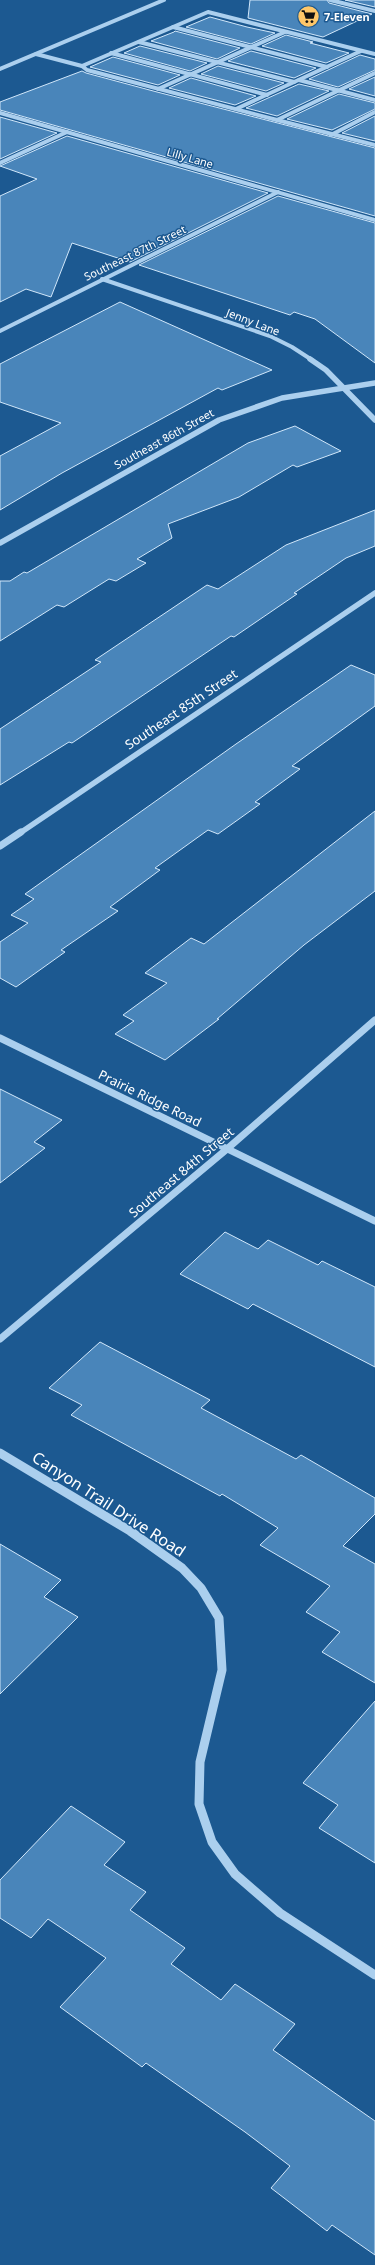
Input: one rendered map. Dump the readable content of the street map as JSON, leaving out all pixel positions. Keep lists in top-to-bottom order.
{
  "streets": {
    "street": [
      "Lilly Lane",
      "Southeast 87th Street",
      "Jenny Lane",
      "Southeast 86th Street",
      "Southeast 85th Street",
      "Prairie Ridge Road",
      "Southeast 84th Street",
      "Canyon Trail Drive Road"
    ]
  },
  "crossings": [
    ["Lilly Lane", "Southeast 87th Street"],
    ["Southeast 87th Street", "Jenny Lane"],
    ["Jenny Lane", "Southeast 86th Street"],
    ["Prairie Ridge Road", "Southeast 84th Street"]
  ],
  "places": {
    "supermarket": ["7-Eleven"]
  }
}
